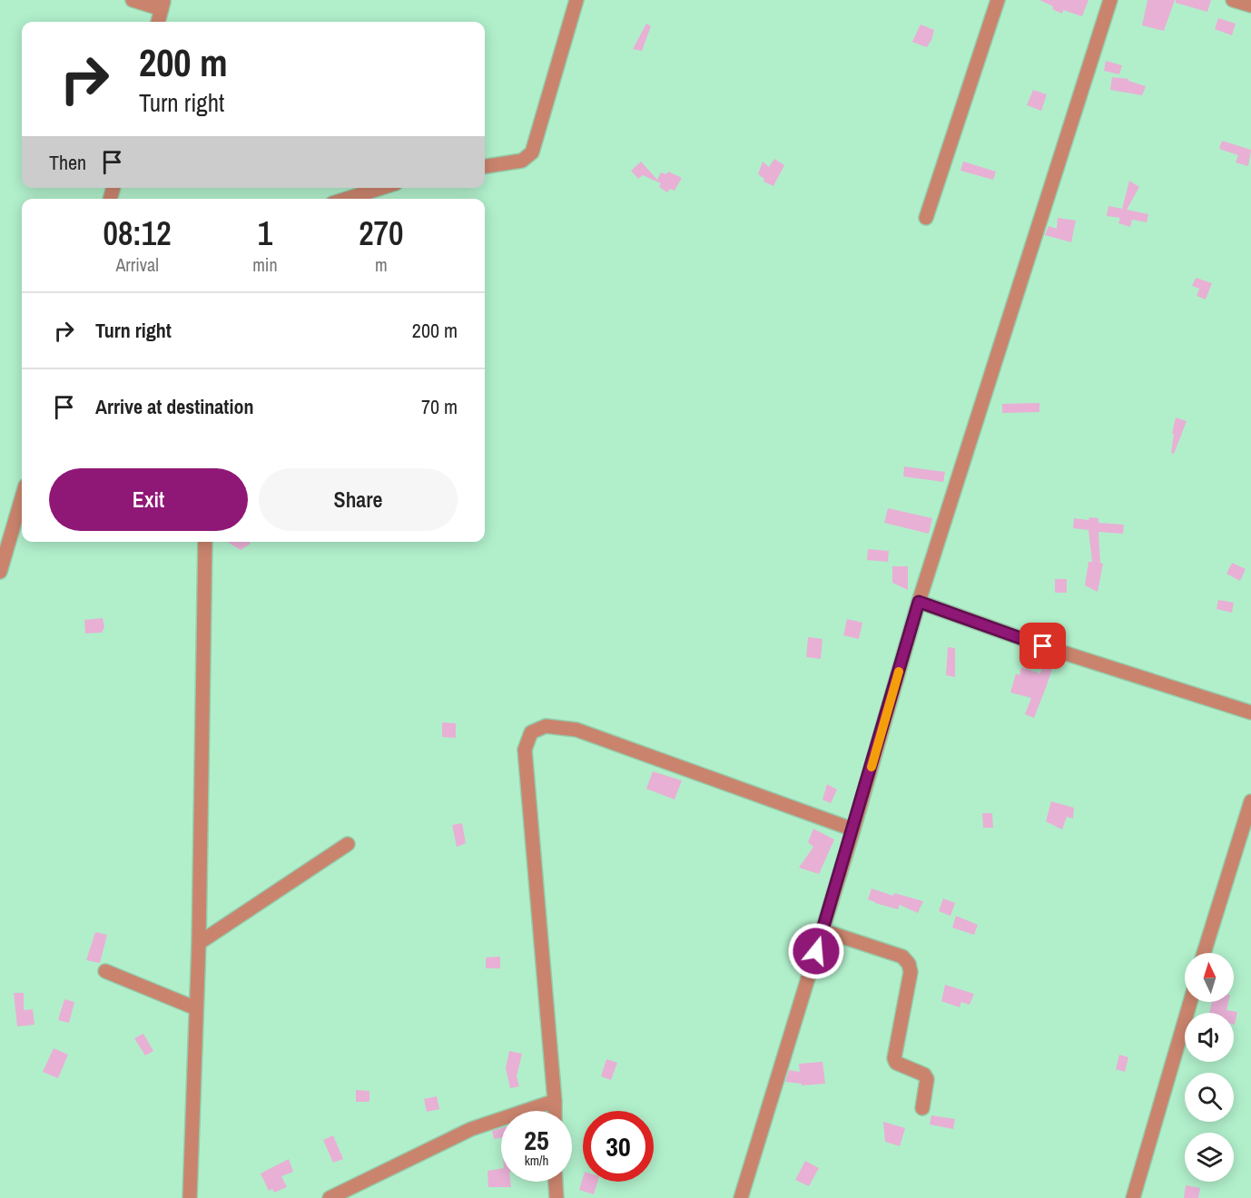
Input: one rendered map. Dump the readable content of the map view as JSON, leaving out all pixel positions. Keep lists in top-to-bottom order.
{
  "north": "top",
  "page": {
    "turn": ["200 m", "Turn right"],
    "then": "Then",
    "eta": [
      "08:12",
      "Arrival",
      "1",
      "min",
      "270",
      "m"
    ],
    "list": [
      {
        "name": "Turn right",
        "value": "200 m"
      },
      {
        "name": "Arrive at destination",
        "value": "70 m"
      }
    ],
    "buttons": ["Exit", "Share"],
    "speed": "25 km/h",
    "limit": "30"
  }
}
